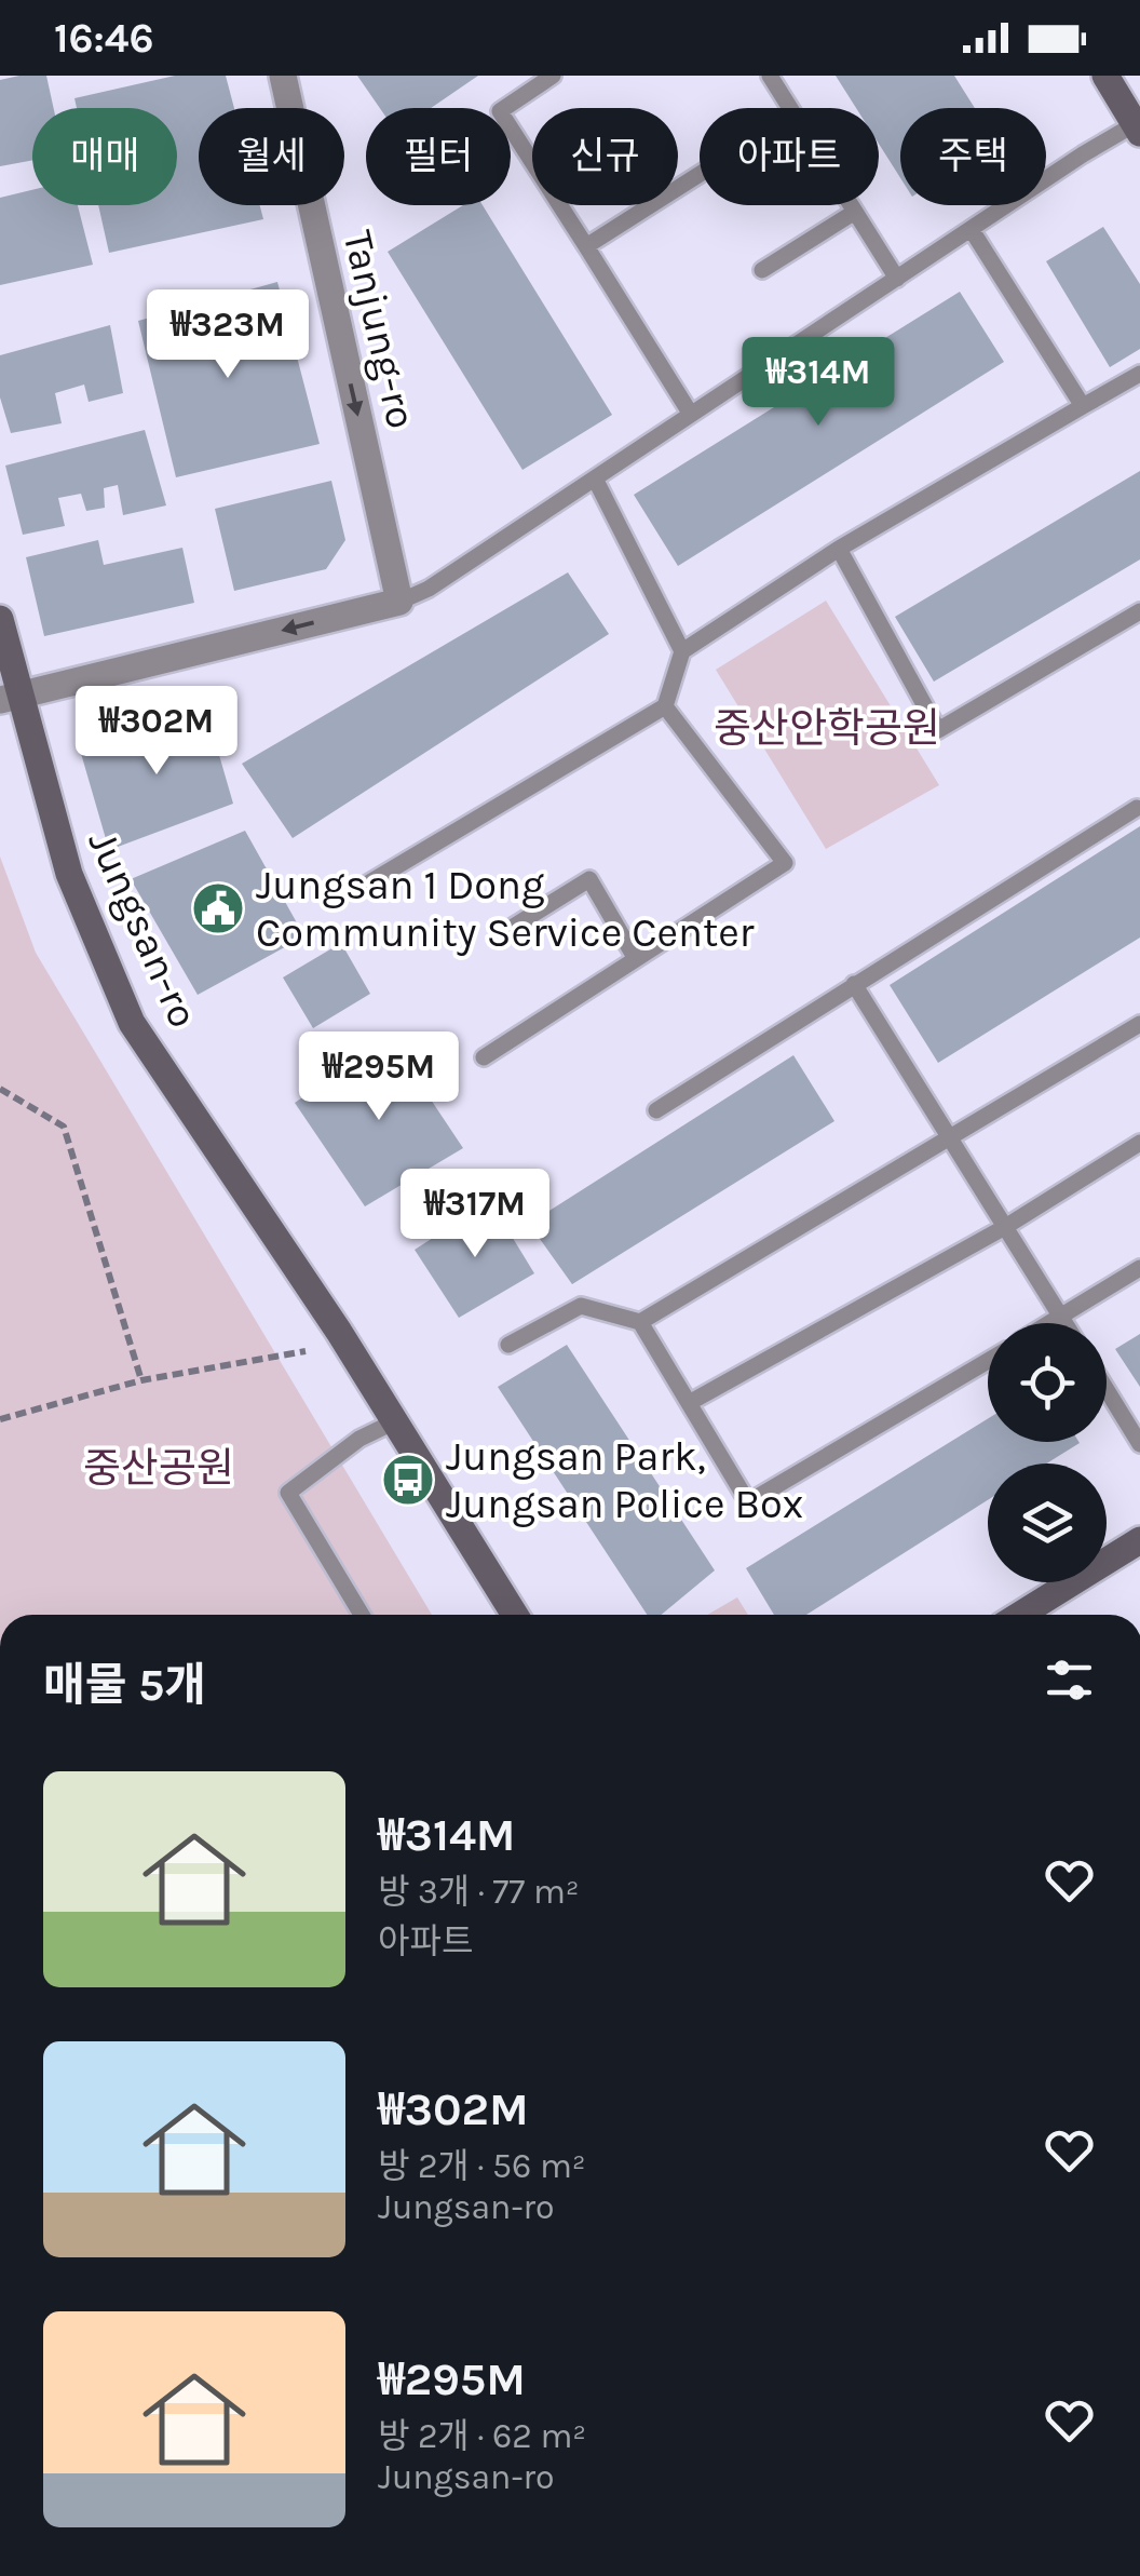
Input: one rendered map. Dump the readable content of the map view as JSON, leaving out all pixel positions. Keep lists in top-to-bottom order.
{
  "streets": {
    "main road": ["Jungsan-ro"],
    "street": ["Tanjung-ro"]
  },
  "one_way": ["Tanjung-ro"],
  "parks": ["중산안학공원", "중산공원"],
  "places": {
    "public building": ["Jungsan 1 Dong Community Service Center"],
    "bus stop": ["Jungsan Park, Jungsan Police Box"]
  },
  "page": {
    "status": "16:46",
    "chip": [
      "매매",
      "월세",
      "필터",
      "신규",
      "아파트",
      "주택"
    ],
    "price": [
      "₩323M",
      "₩314M",
      "₩302M",
      "₩295M",
      "₩317M"
    ],
    "heading": "매물 5개",
    "list": [
      {
        "name": "₩314M",
        "note": "방 3개 · 77 m² · 아파트"
      },
      {
        "name": "₩302M",
        "note": "방 2개 · 56 m² · Jungsan-ro"
      },
      {
        "name": "₩295M",
        "note": "방 2개 · 62 m² · Jungsan-ro"
      }
    ]
  }
}
